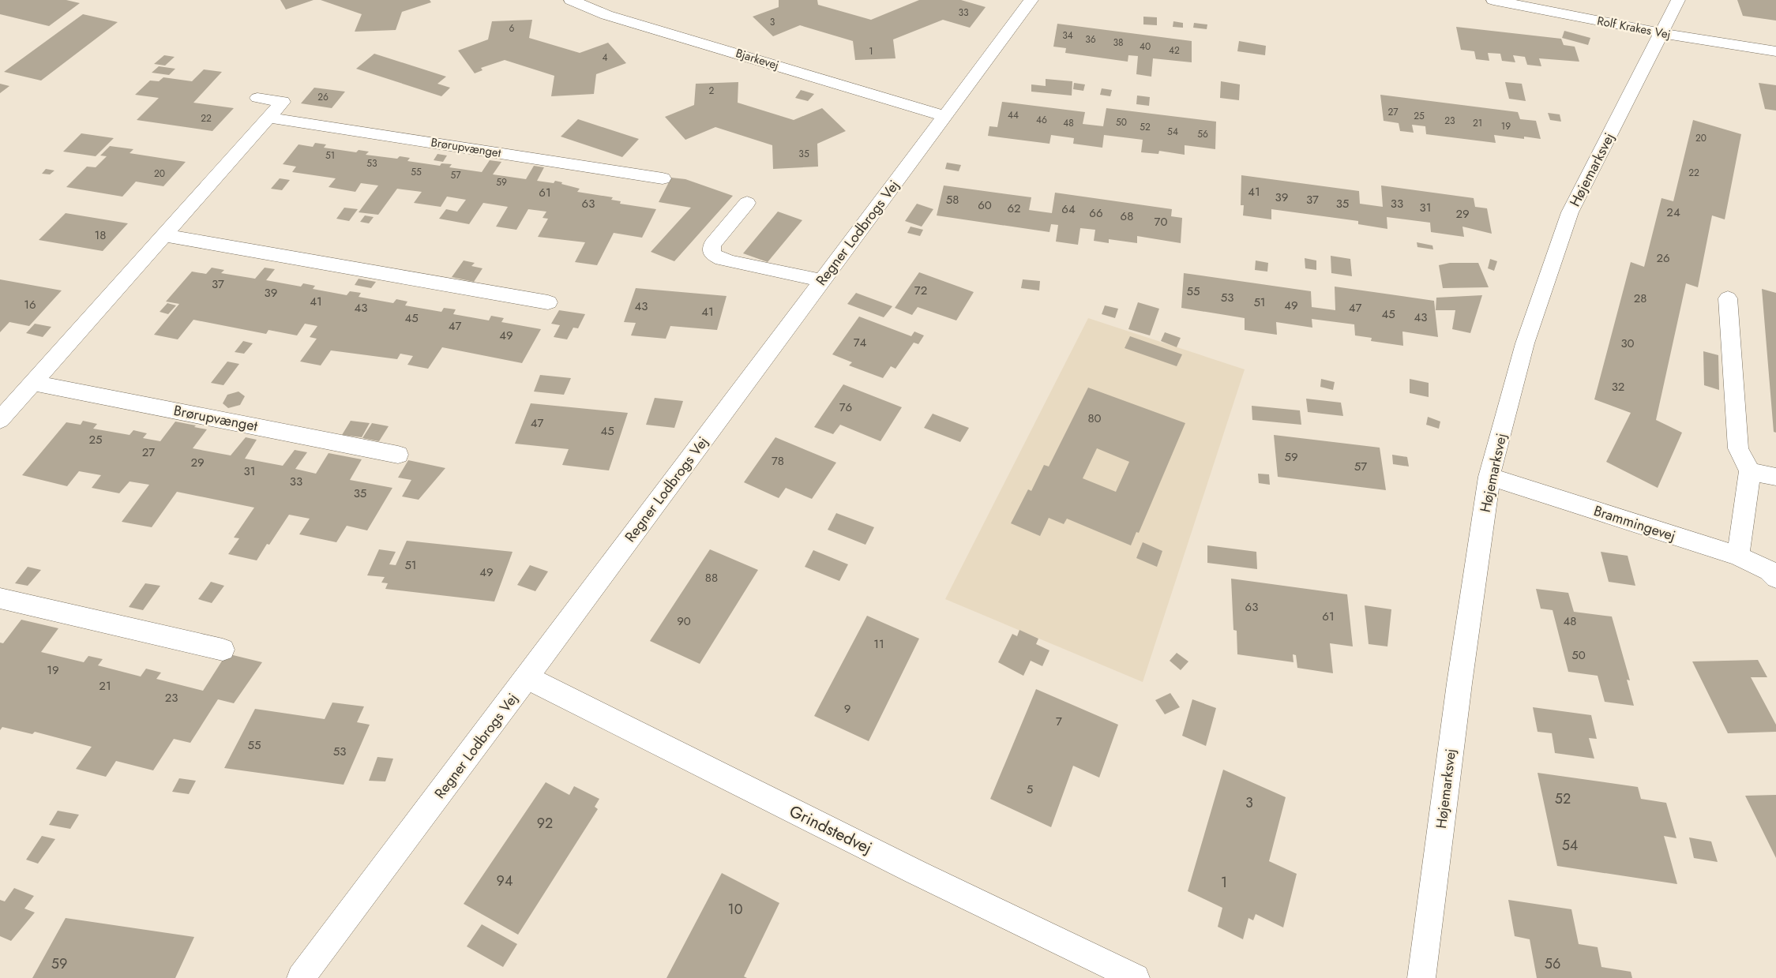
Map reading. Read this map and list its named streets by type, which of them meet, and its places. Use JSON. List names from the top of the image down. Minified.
{"streets":{"street":["Rolf Krakes Vej","Bjarkevej","Brørupvænget","Højemarksvej","Regner Lodbrogs Vej","Brammingevej","Grindstedvej"]},"crossings":[["Rolf Krakes Vej","Højemarksvej"],["Bjarkevej","Regner Lodbrogs Vej"],["Højemarksvej","Brammingevej"],["Regner Lodbrogs Vej","Grindstedvej"]],"house_numbers":["33","3","6","34","36","38","40","42","1","4","2","26","27","44","25","22","46","23","50","48","21","19","52","54","56","20","35","51","53","55","22","20","57","59","41","61","39","58","37","63","35","33","60","31","62","64","24","66","29","68","70","18","26","37","72","55","39","53","28","41","51","16","49","43","43","47","41","45","43","45","47","49","74","30","32","76","80","47","45","25","27","59","78","29","57","31","33","35","51","49","88","63","61","90","48","11","50","19","21","23","9","7","55","53","5","52","3","92","54","94","1","10","59","56"]}
